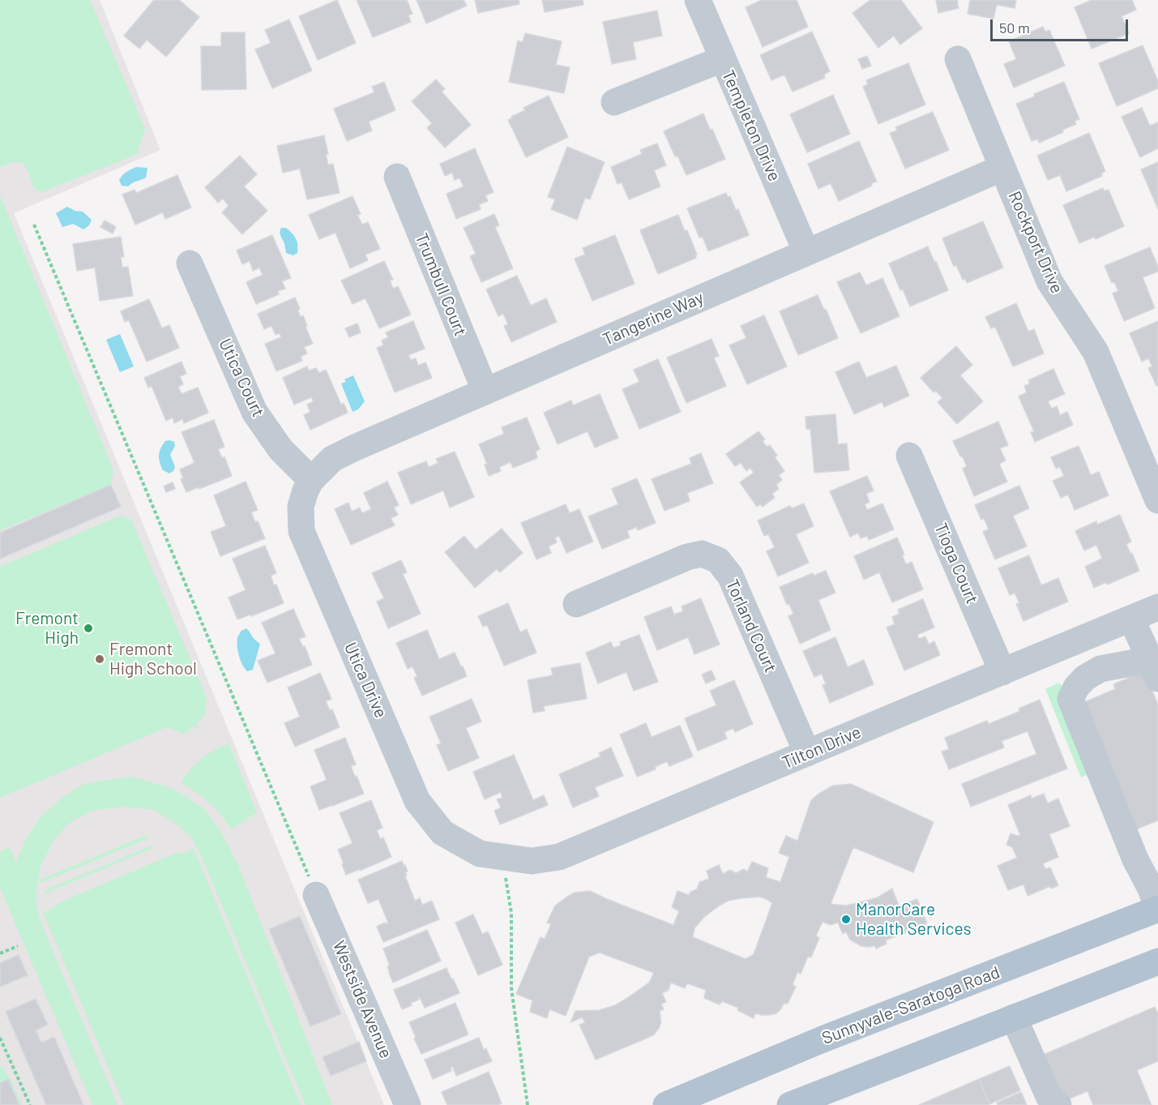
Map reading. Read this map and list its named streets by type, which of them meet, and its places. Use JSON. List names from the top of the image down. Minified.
{"streets":{"main road":["Sunnyvale-Saratoga Road"],"street":["Templeton Drive","Rockport Drive","Trumbull Court","Tangerine Way","Utica Court","Tioga Court","Torland Court","Utica Drive","Tilton Drive","Westside Avenue"]},"crossings":[["Templeton Drive","Tangerine Way"],["Rockport Drive","Tangerine Way"],["Trumbull Court","Tangerine Way"],["Tangerine Way","Utica Court"],["Tangerine Way","Utica Drive"],["Utica Court","Utica Drive"],["Tioga Court","Tilton Drive"],["Torland Court","Tilton Drive"],["Utica Drive","Tilton Drive"]],"places":["Fremont High","Fremont High School","ManorCare Health Services"],"scale_bar":"50 m"}
